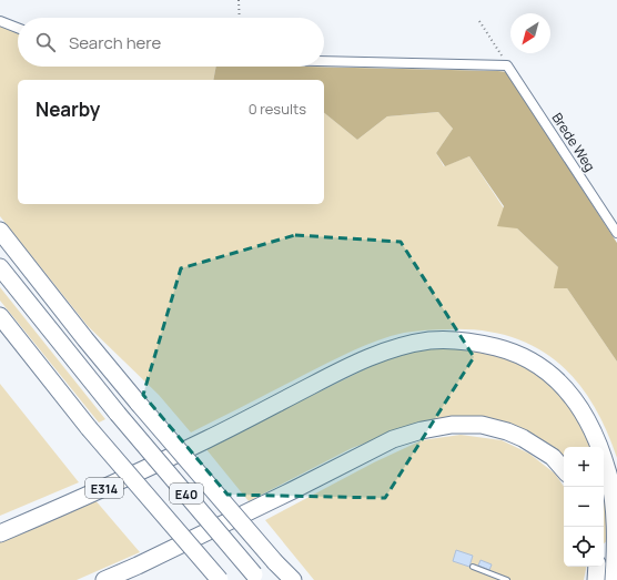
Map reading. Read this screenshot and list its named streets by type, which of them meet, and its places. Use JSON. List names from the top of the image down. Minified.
{"streets":{"highway":["E314","E40"],"street":["Brede Weg"]},"north":"bottom left","page":{"search":"Search here","heading":["Nearby","0 results"],"map_buttons":["+","−"]}}
